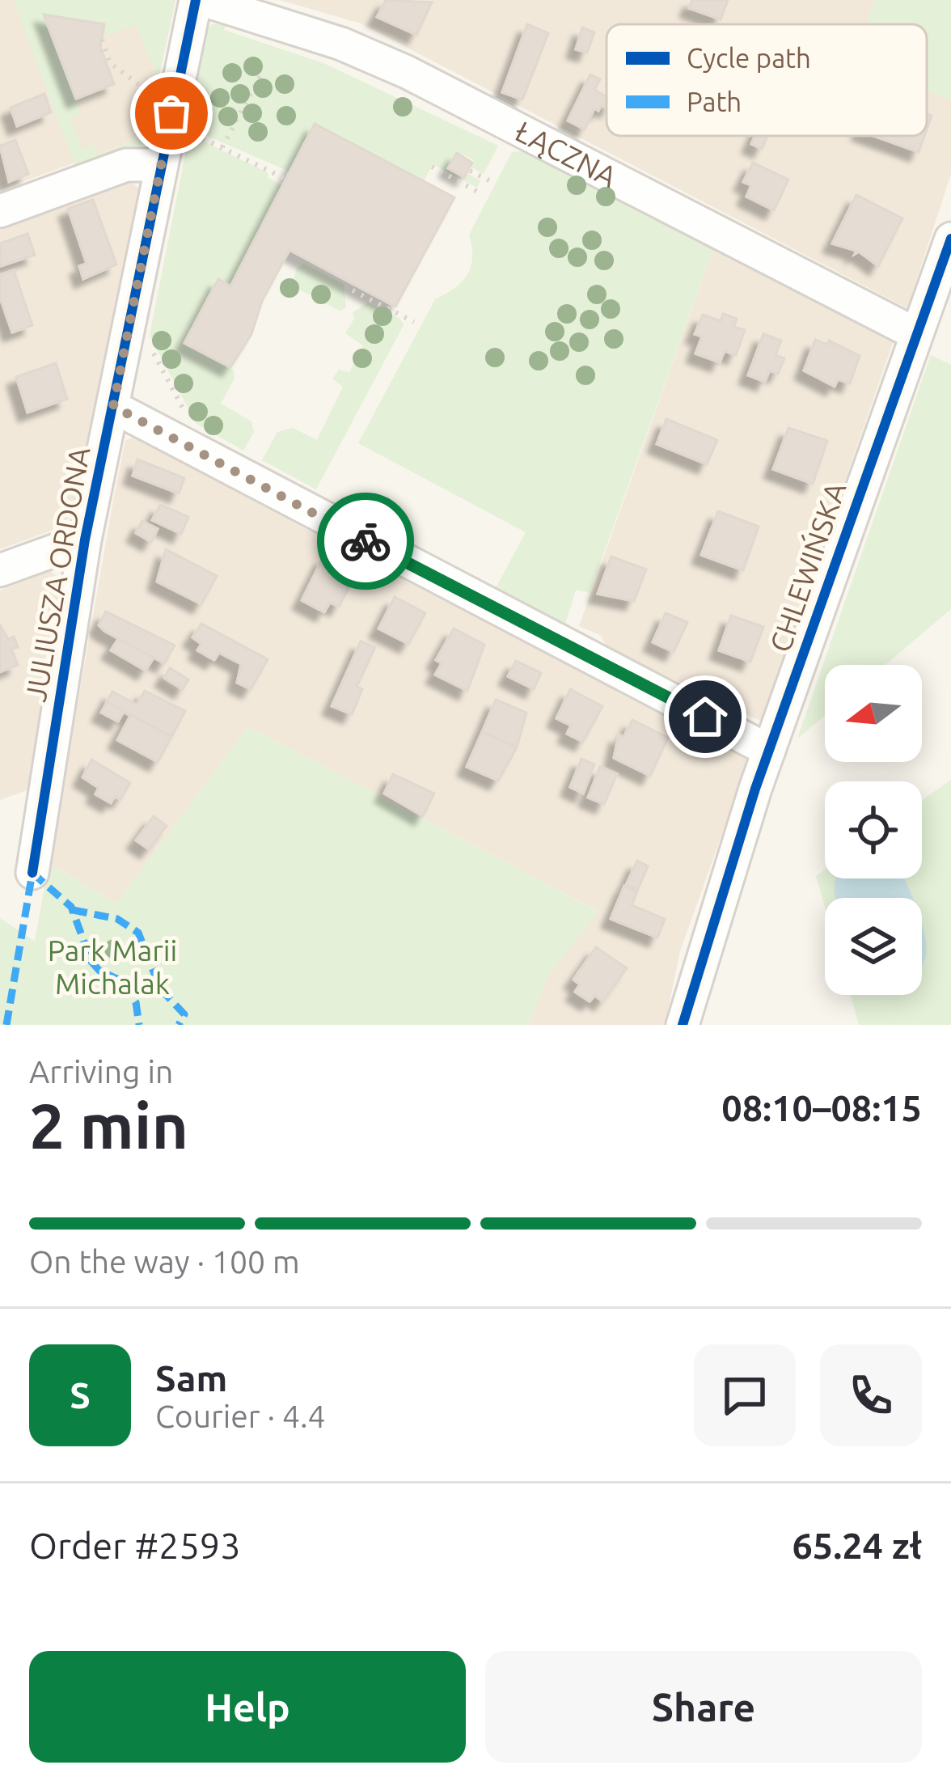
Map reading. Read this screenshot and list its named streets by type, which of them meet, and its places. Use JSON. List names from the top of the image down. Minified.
{"streets":{"street":["ŁĄCZNA","CHLEWIŃSKA","JULIUSZA ORDONA"]},"crossings":[["ŁĄCZNA","CHLEWIŃSKA"]],"parks":["Park Marii Michalak"],"legend":["Cycle path","Path"],"north":"left","page":{"heading":["2 min","Arriving in","08:10–08:15"],"panel":["Sam","Courier · 4.4","Order #2593","65.24 zł"],"bar":"On the way · 100 m","round":"S","buttons":["Help","Share"]}}
